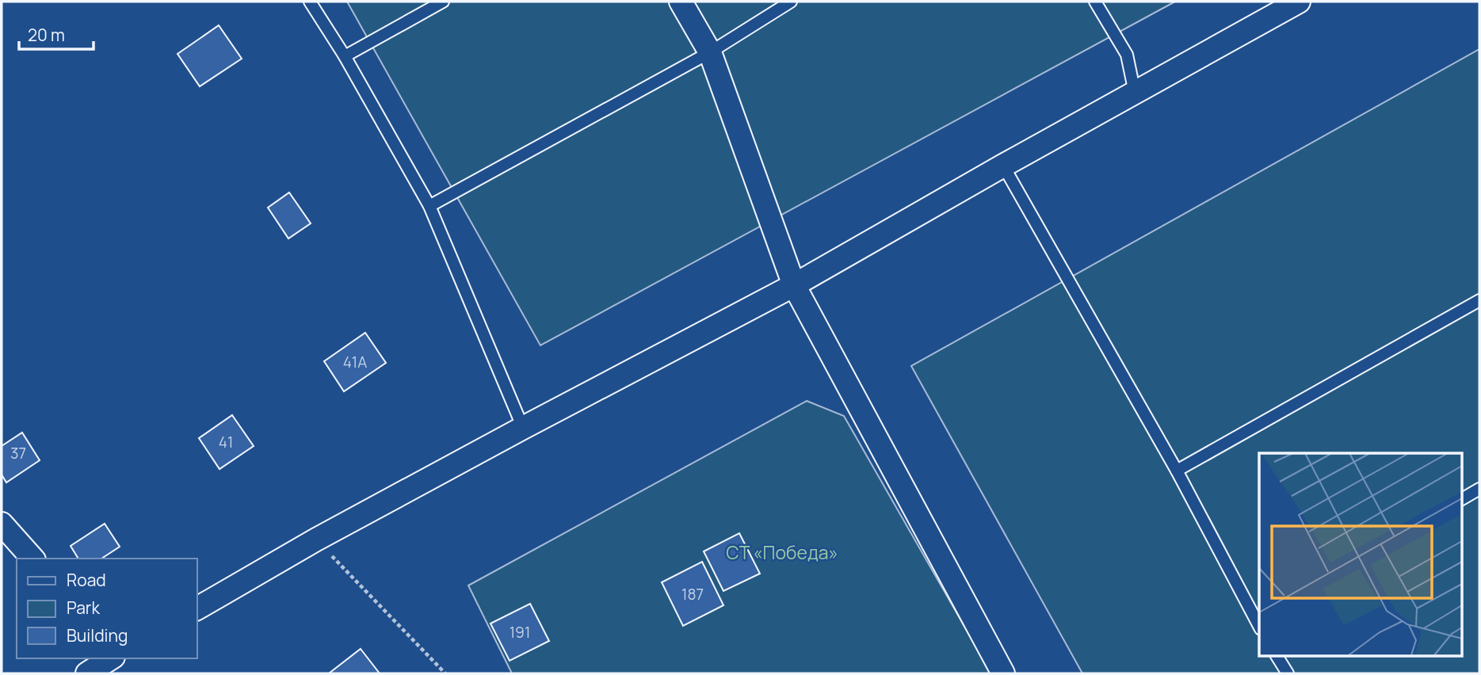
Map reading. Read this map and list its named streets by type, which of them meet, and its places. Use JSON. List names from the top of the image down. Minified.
{"parks":["СТ «Победа»"],"house_numbers":["41А","41","37","187","191"],"legend":["Road","Park","Building"],"scale_bar":"20 m"}
